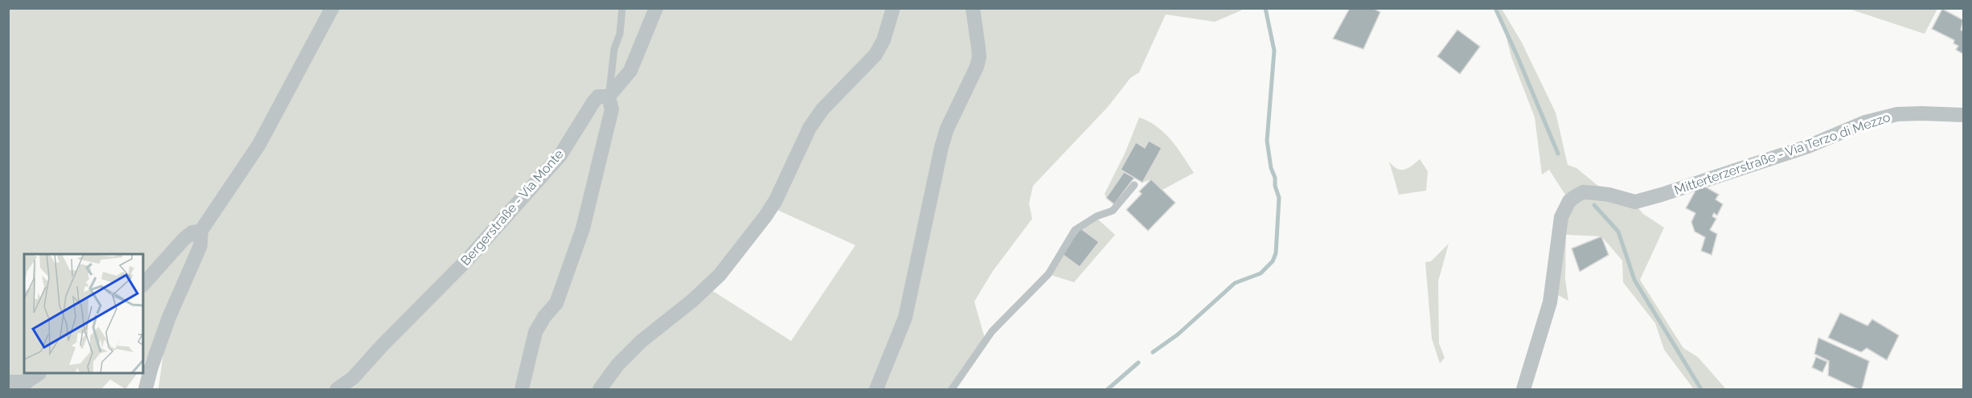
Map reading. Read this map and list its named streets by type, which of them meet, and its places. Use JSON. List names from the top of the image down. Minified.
{"streets":{"street":["Mitterterzerstraße - Via Terzo di Mezzo","Bergerstraße - Via Monte"]}}
